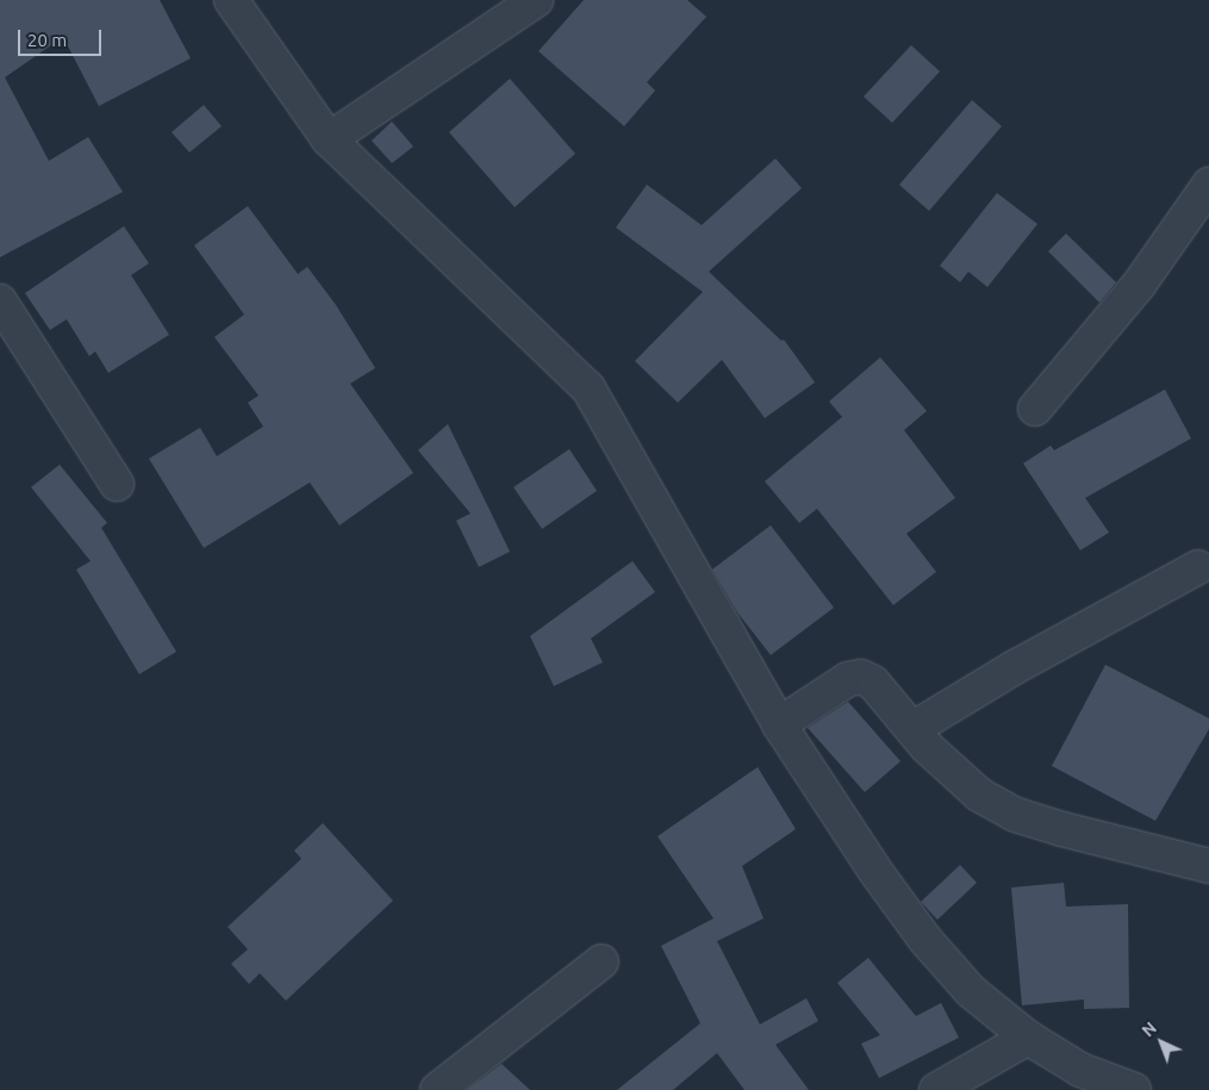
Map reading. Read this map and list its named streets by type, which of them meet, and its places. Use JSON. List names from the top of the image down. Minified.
{"scale_bar":"20 m","north":"top left"}
